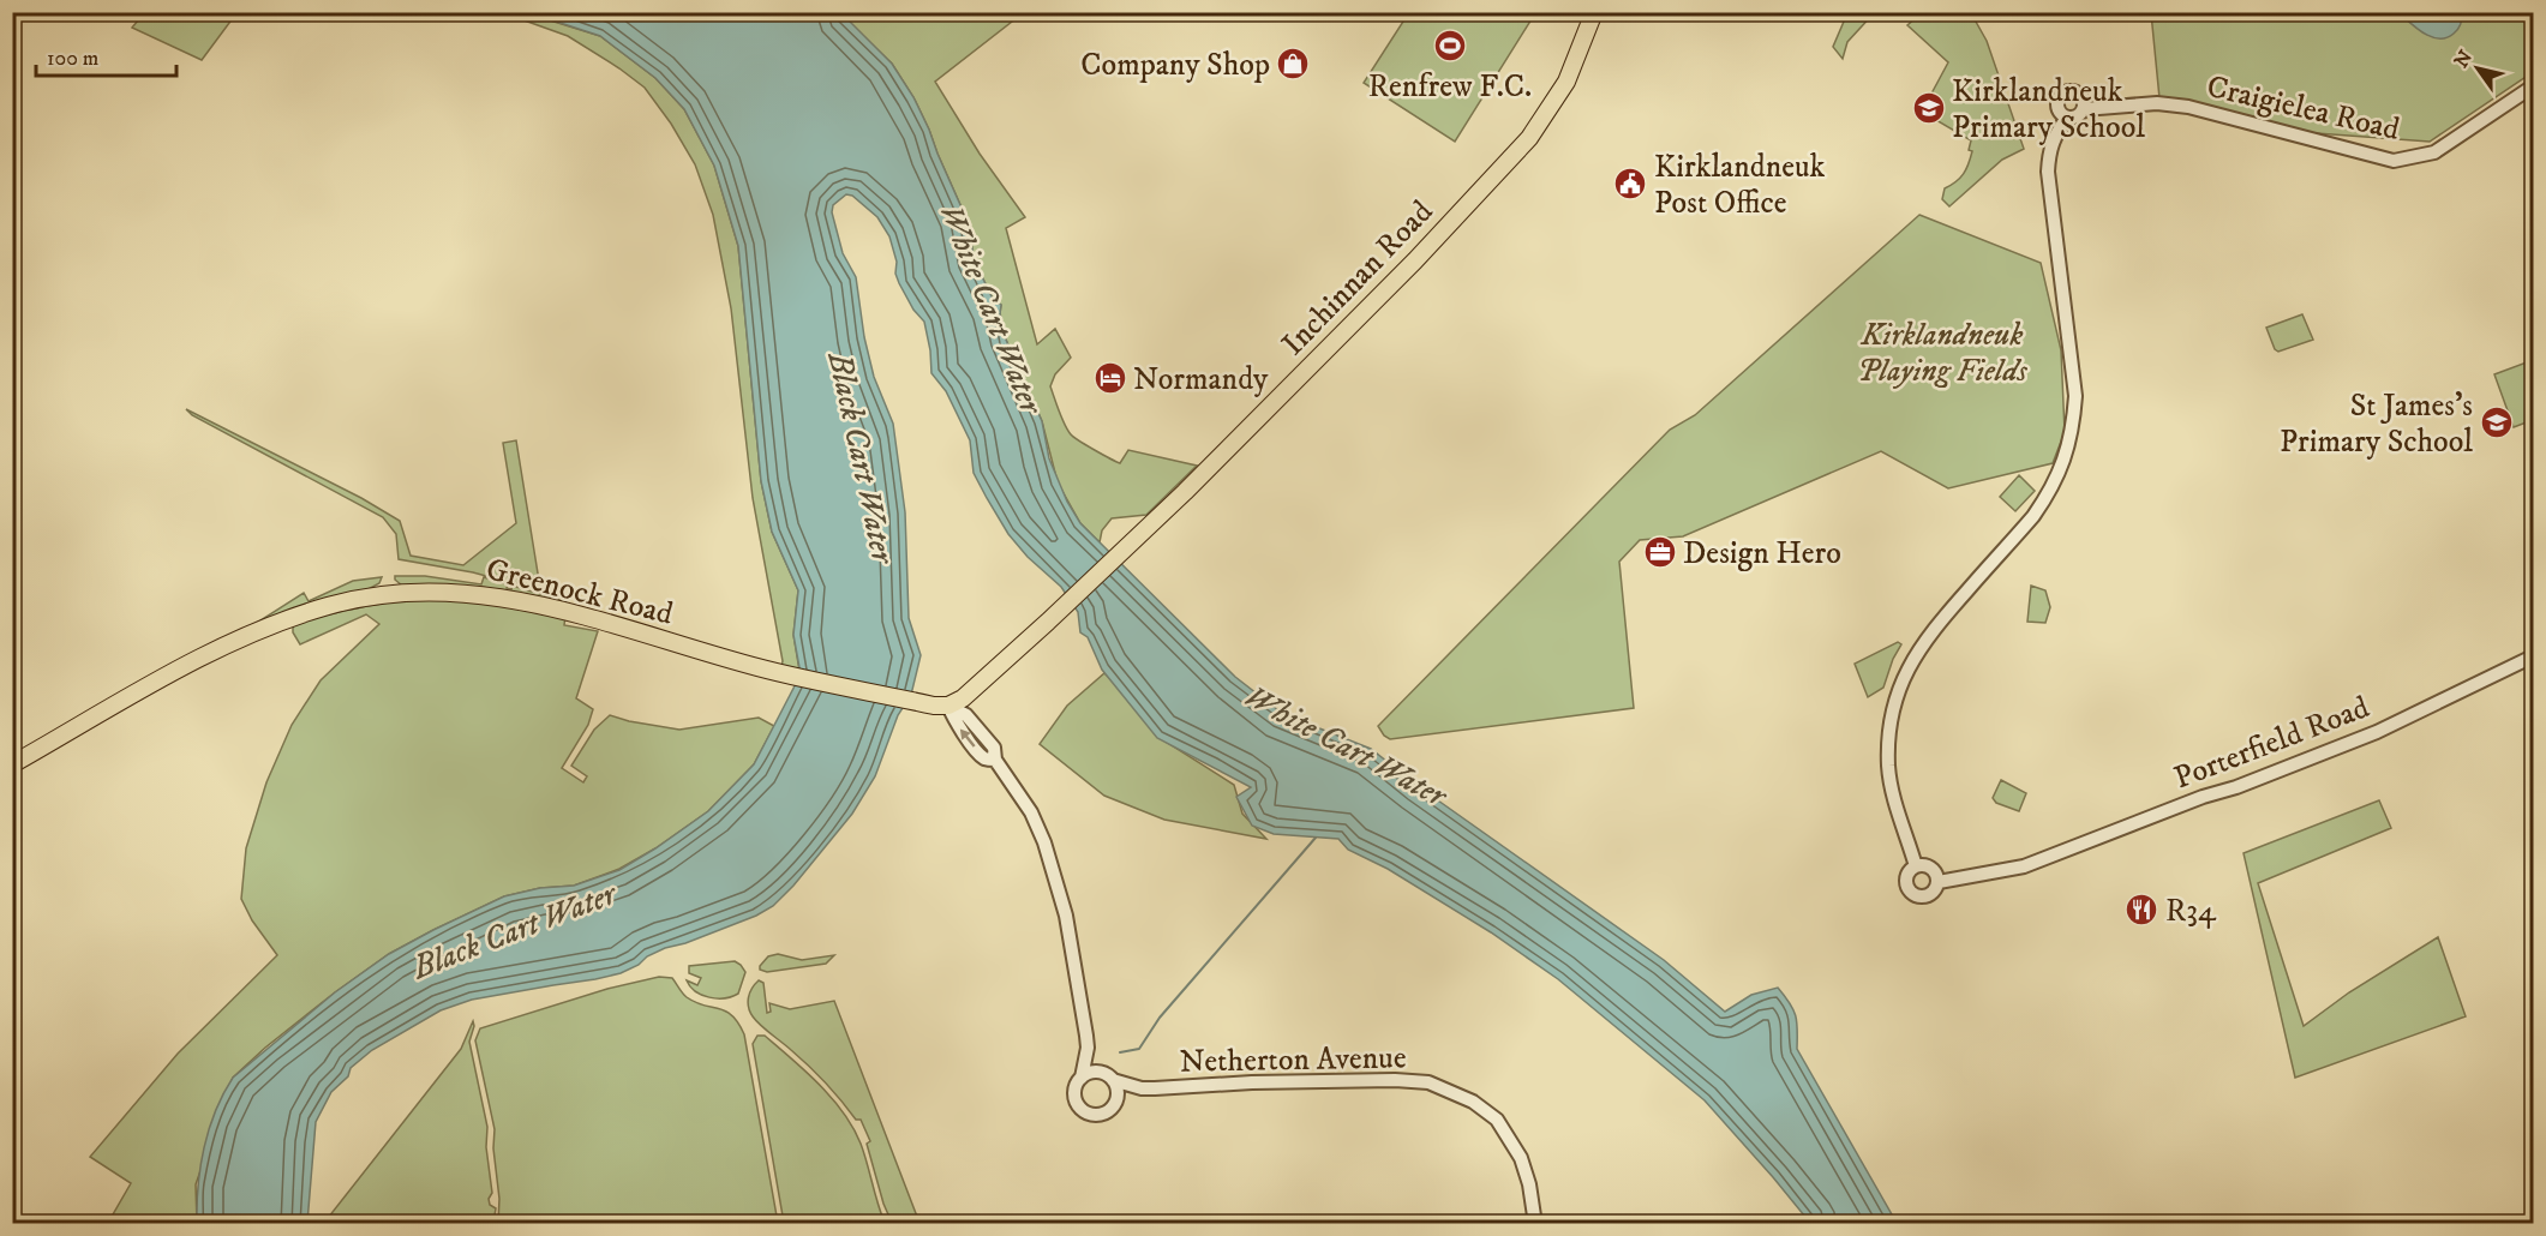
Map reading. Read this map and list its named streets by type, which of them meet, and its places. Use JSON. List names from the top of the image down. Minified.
{"streets":{"main road":["Inchinnan Road","Greenock Road"],"street":["Craigielea Road","Porterfield Road","Netherton Avenue"]},"crossings":[["Inchinnan Road","Greenock Road"]],"water":["White Cart Water","Black Cart Water"],"parks":["Kirklandneuk Playing Fields"],"places":{"sports":["Renfrew F.C."],"shop":["Company Shop"],"school or university":["Kirklandneuk Primary School","St James's Primary School"],"public building":["Kirklandneuk Post Office"],"hotel":["Normandy"],"office":["Design Hero"],"restaurant":["R34"]},"scale_bar":"100 m","north":"top left"}
